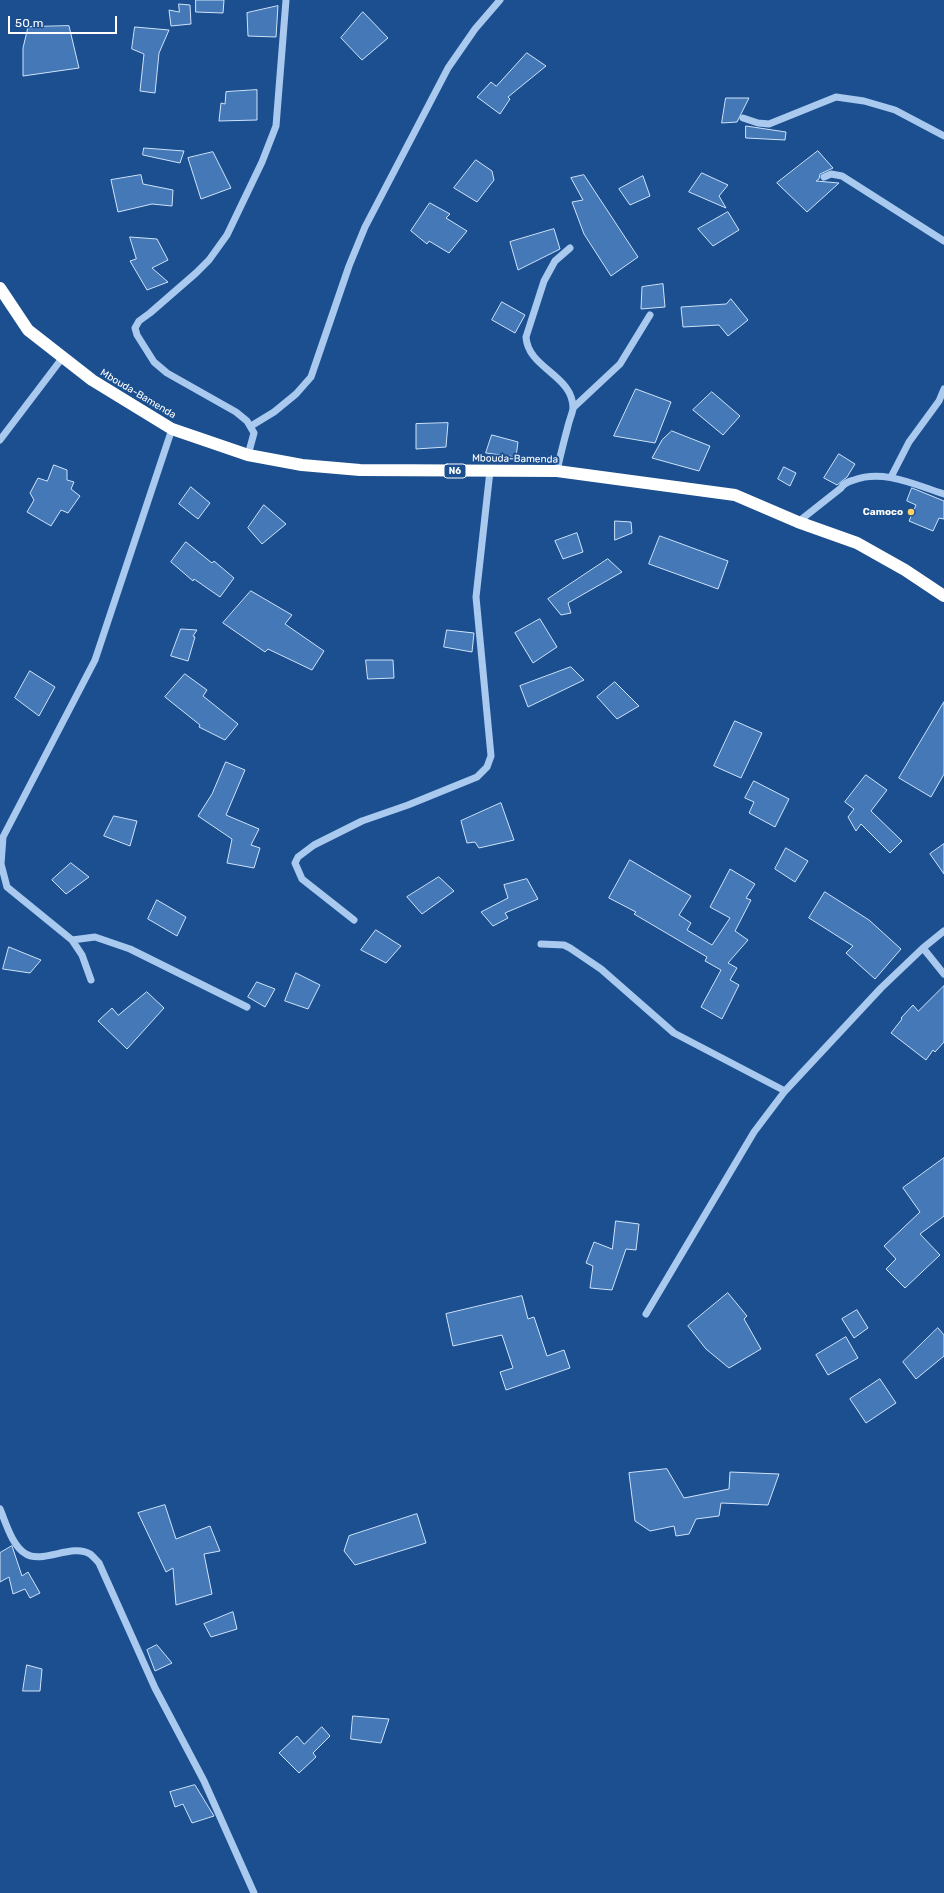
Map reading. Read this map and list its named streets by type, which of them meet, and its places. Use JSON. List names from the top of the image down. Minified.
{"streets":{"highway":["Mbouda-Bamenda","N6"]},"places":["Camoco"],"scale_bar":"50 m"}
